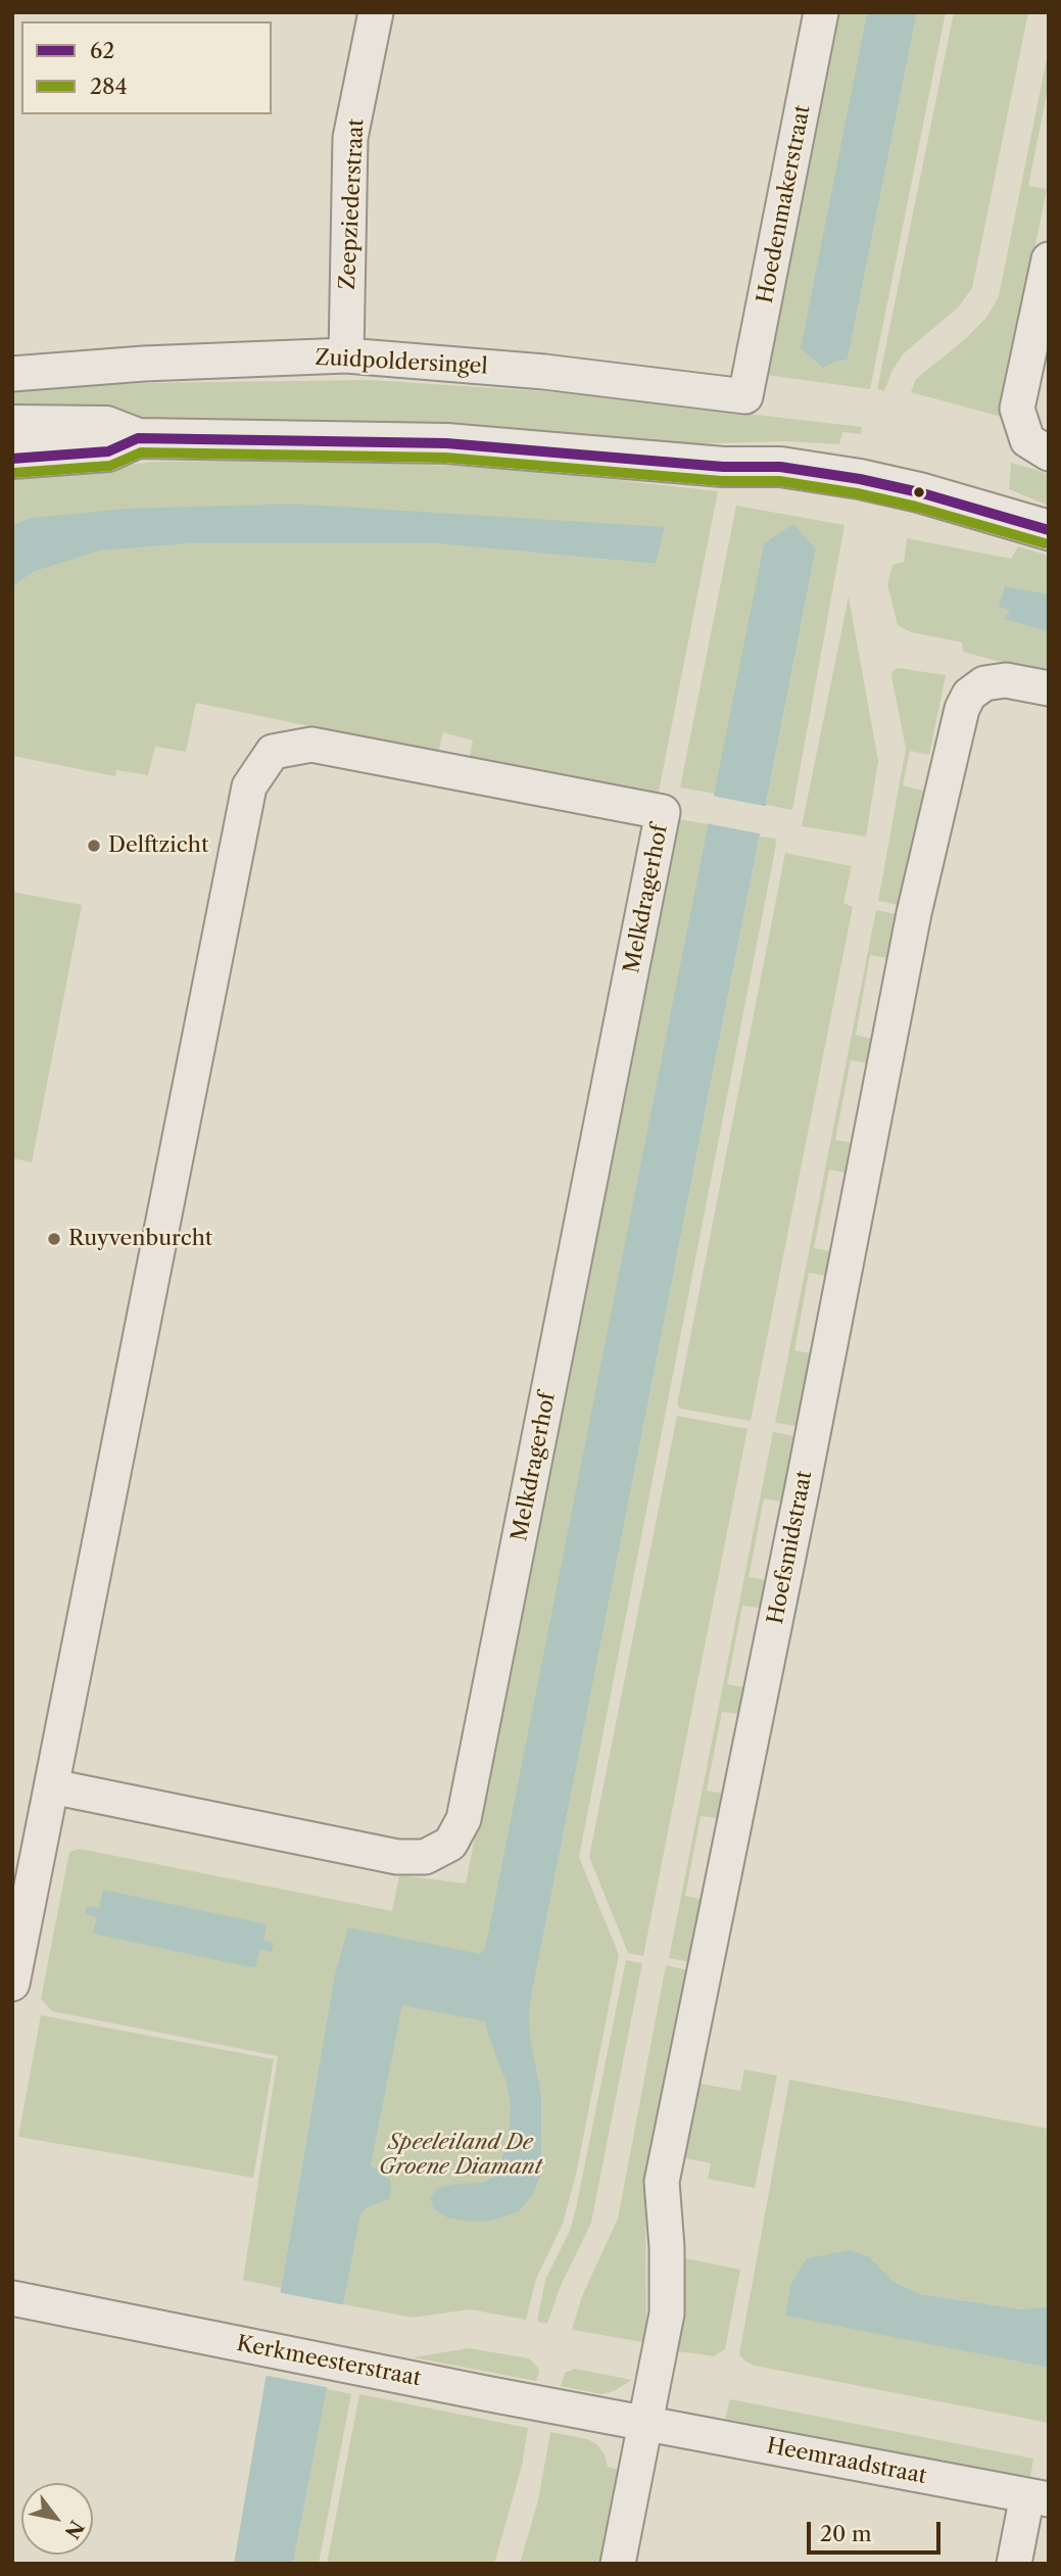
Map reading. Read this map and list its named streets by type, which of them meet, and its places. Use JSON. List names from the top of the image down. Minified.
{"streets":{"street":["Zeepziederstraat","Hoedenmakerstraat","Zuidpoldersingel","Melkdragerhof","Hoefsmidstraat","Kerkmeesterstraat","Heemraadstraat"]},"crossings":[["Zeepziederstraat","Zuidpoldersingel"],["Hoedenmakerstraat","Zuidpoldersingel"],["Hoefsmidstraat","Kerkmeesterstraat"],["Hoefsmidstraat","Heemraadstraat"],["Kerkmeesterstraat","Heemraadstraat"]],"parks":["Speeleiland De Groene Diamant"],"places":["Delftzicht","Ruyvenburcht"],"lines":["transit line 62","transit line 284"],"legend":["62","284"],"scale_bar":"20 m","north":"bottom right"}
